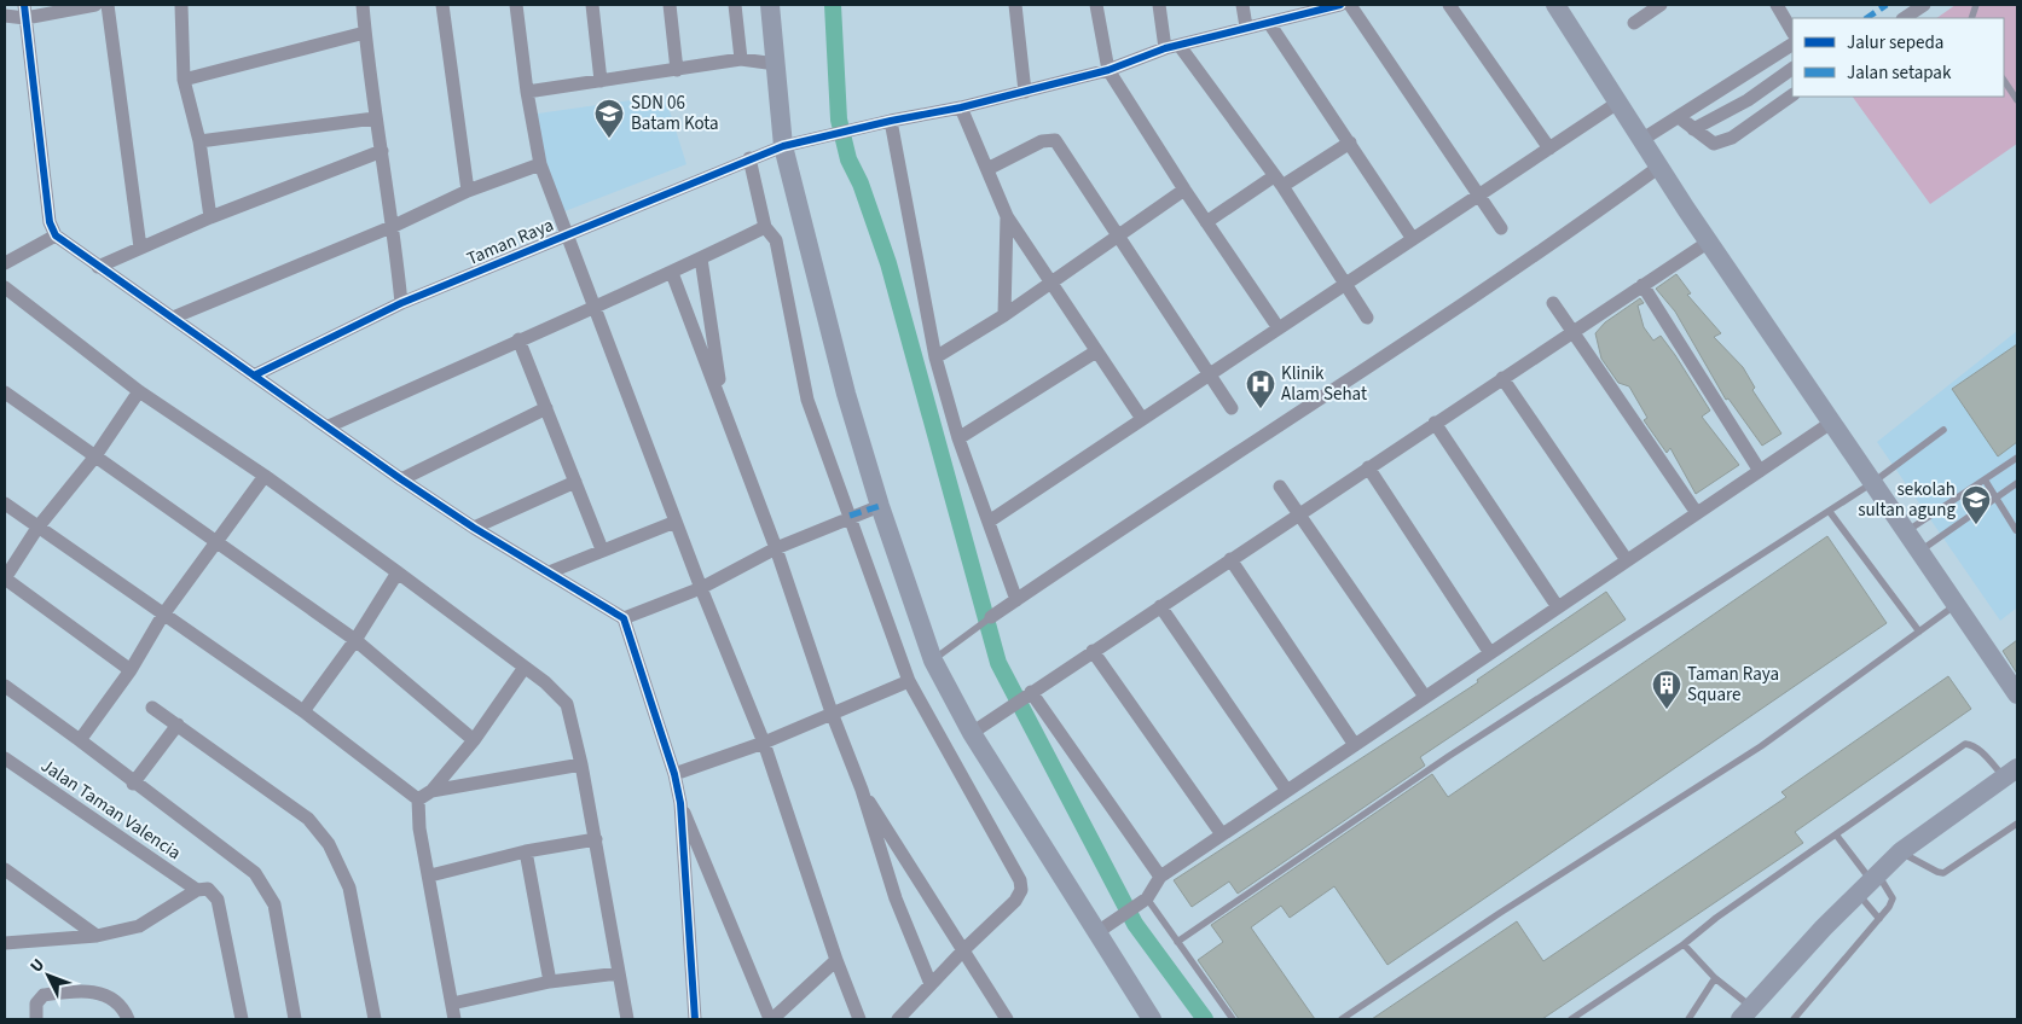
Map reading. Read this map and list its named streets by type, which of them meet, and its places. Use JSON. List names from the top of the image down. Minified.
{"streets":{"street":["Taman Raya","Jalan Taman Valencia"]},"places":{"school or university":["SDN 06 Batam Kota","sekolah sultan agung"],"hospital":["Klinik Alam Sehat"],"building":["Taman Raya Square"]},"legend":["Jalur sepeda","Jalan setapak"],"north":"top left"}
